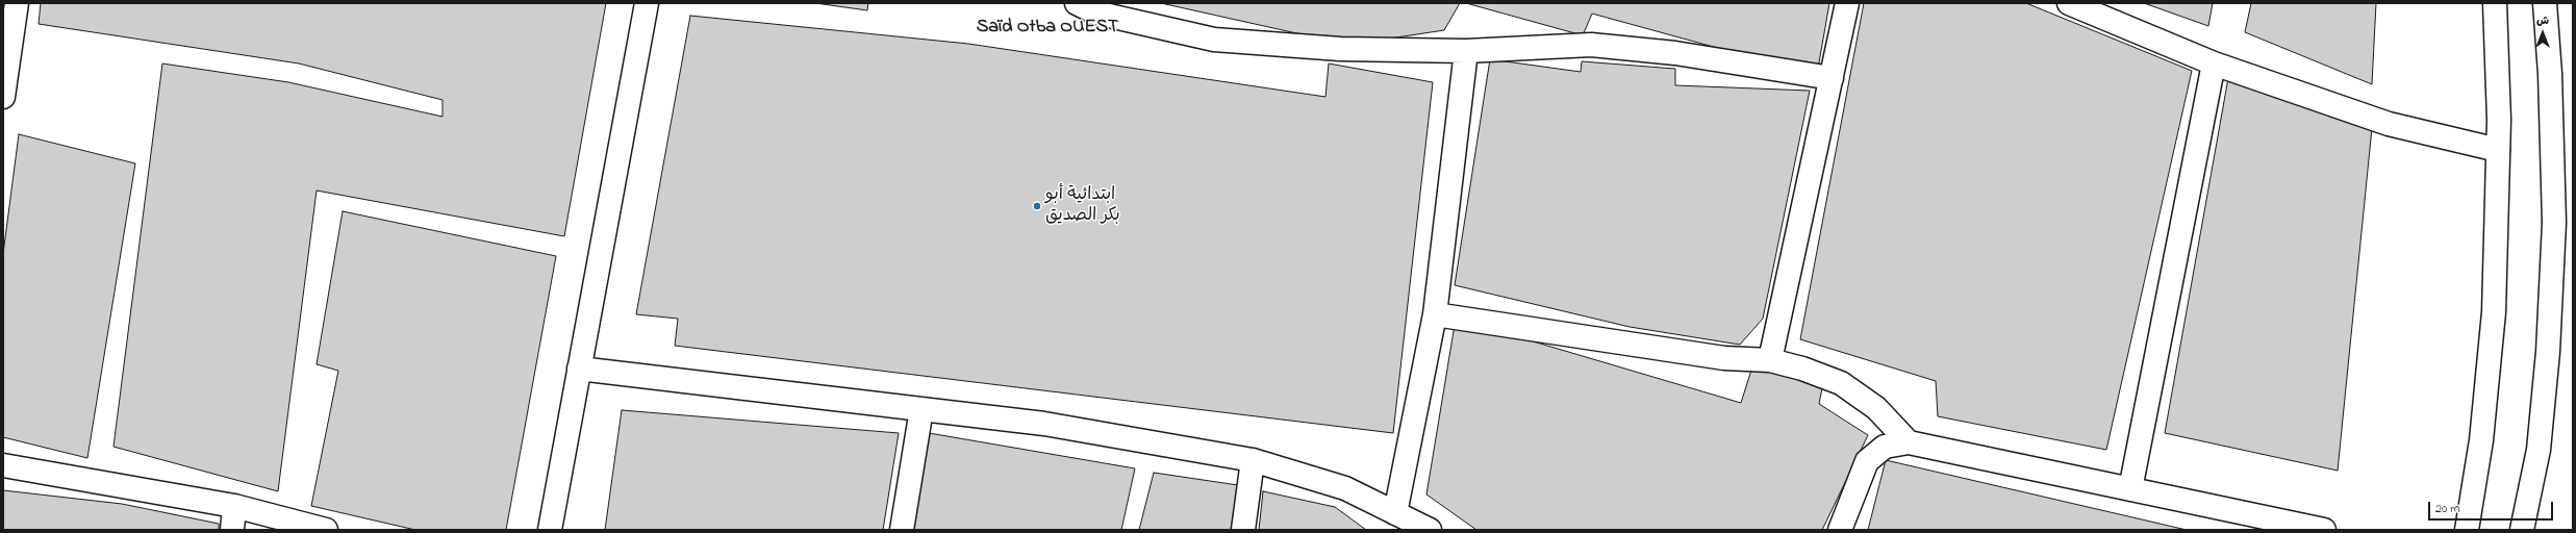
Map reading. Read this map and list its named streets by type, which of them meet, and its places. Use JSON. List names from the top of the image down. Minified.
{"districts":["Saïd Otba OUEST"],"places":["ابتدائية أبو بكر الصديق"],"scale_bar":"20 m","north":"top"}
